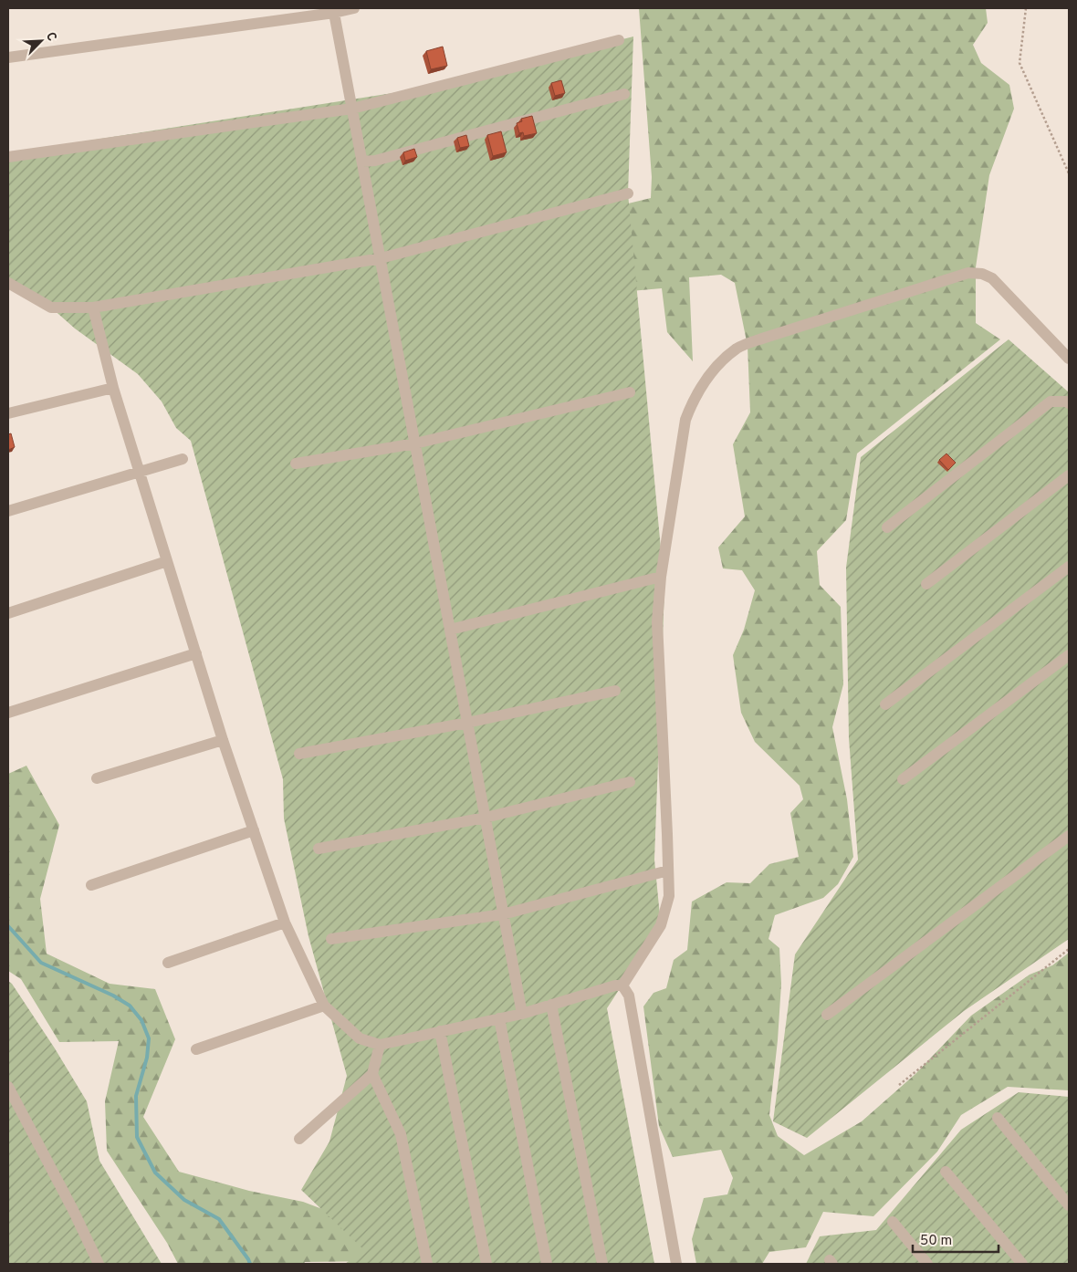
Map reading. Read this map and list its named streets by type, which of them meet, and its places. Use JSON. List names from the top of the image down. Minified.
{"scale_bar":"50 m","north":"top right"}
